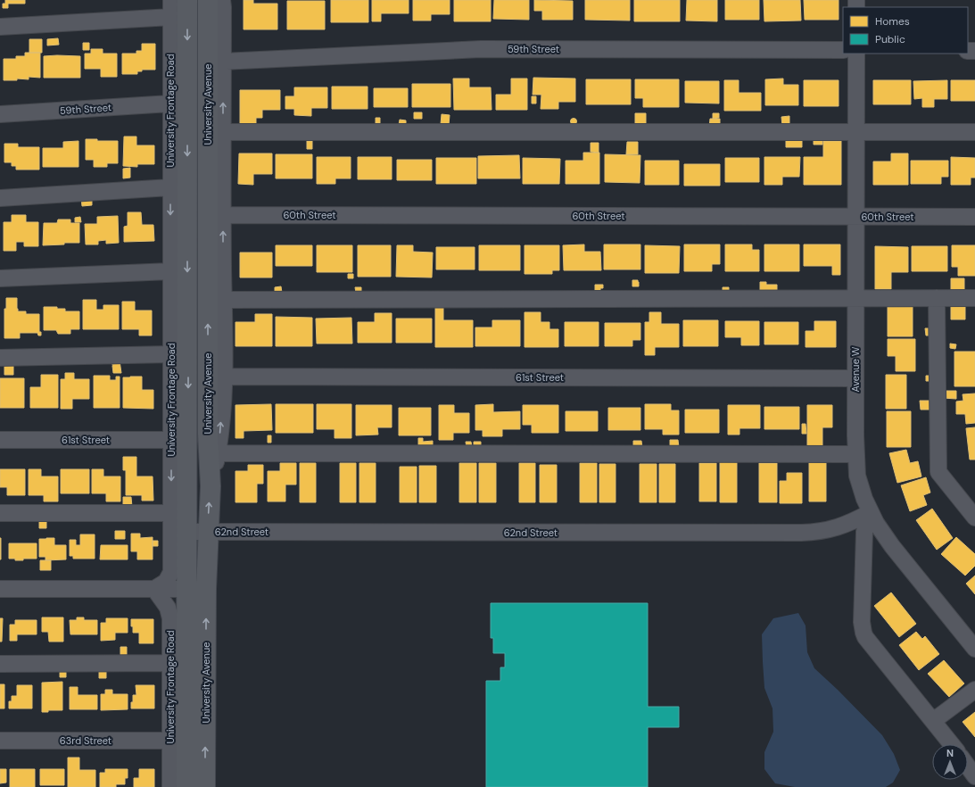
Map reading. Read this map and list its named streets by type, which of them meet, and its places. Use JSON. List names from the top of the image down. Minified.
{"streets":{"main road":["University Avenue"],"street":["59th Street","University Frontage Road","60th Street","Avenue W","61st Street","62nd Street","63rd Street"]},"crossings":[["59th Street","University Frontage Road"],["University Avenue","University Frontage Road"],["University Avenue","62nd Street"],["University Frontage Road","61st Street"],["University Frontage Road","63rd Street"],["60th Street","Avenue W"],["Avenue W","61st Street"],["Avenue W","62nd Street"]],"legend":["Homes","Public"],"north":"top"}
